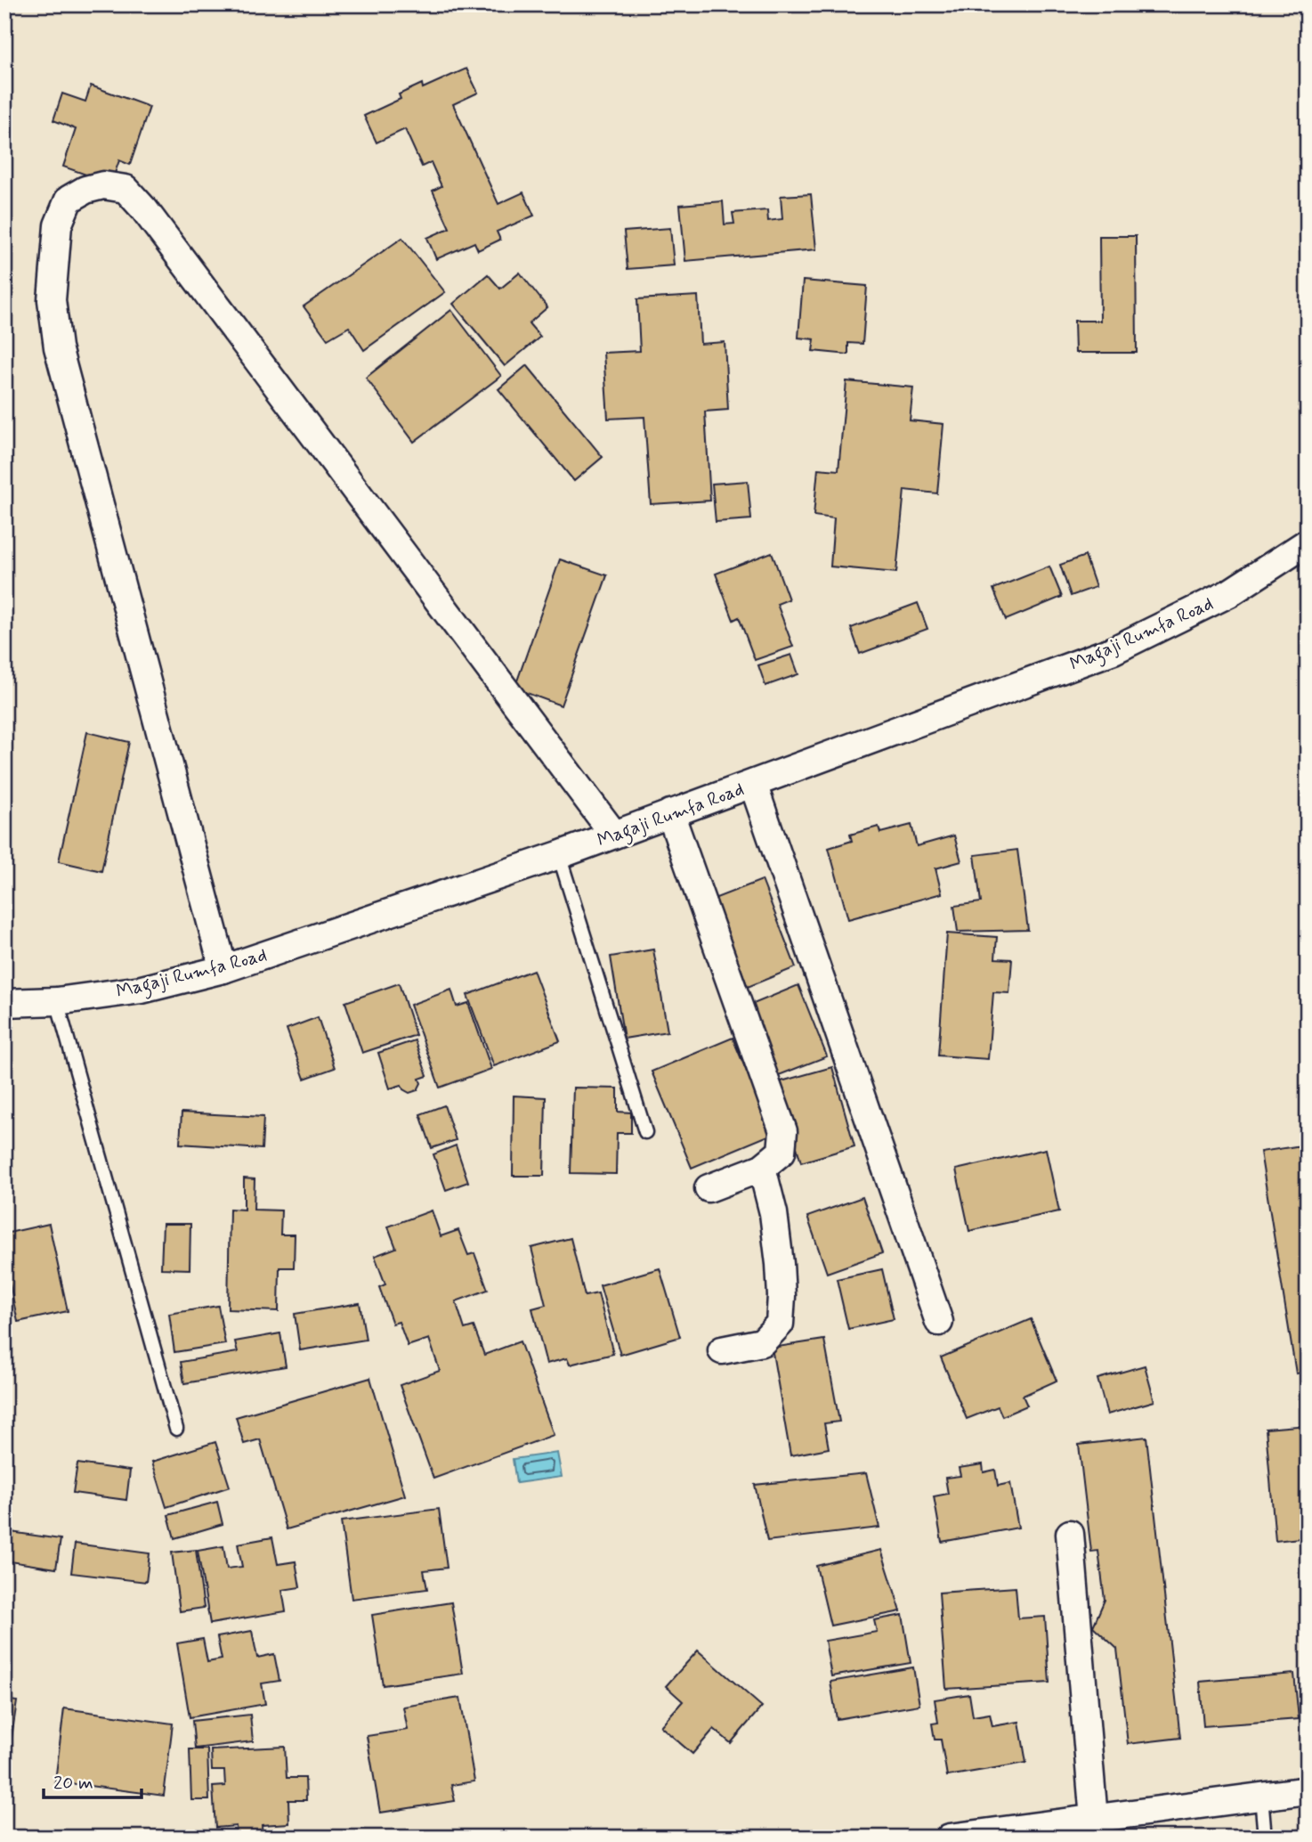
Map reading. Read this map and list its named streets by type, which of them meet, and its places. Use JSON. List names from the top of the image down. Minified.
{"streets":{"street":["Magaji Rumfa Road"]},"scale_bar":"20 m"}
